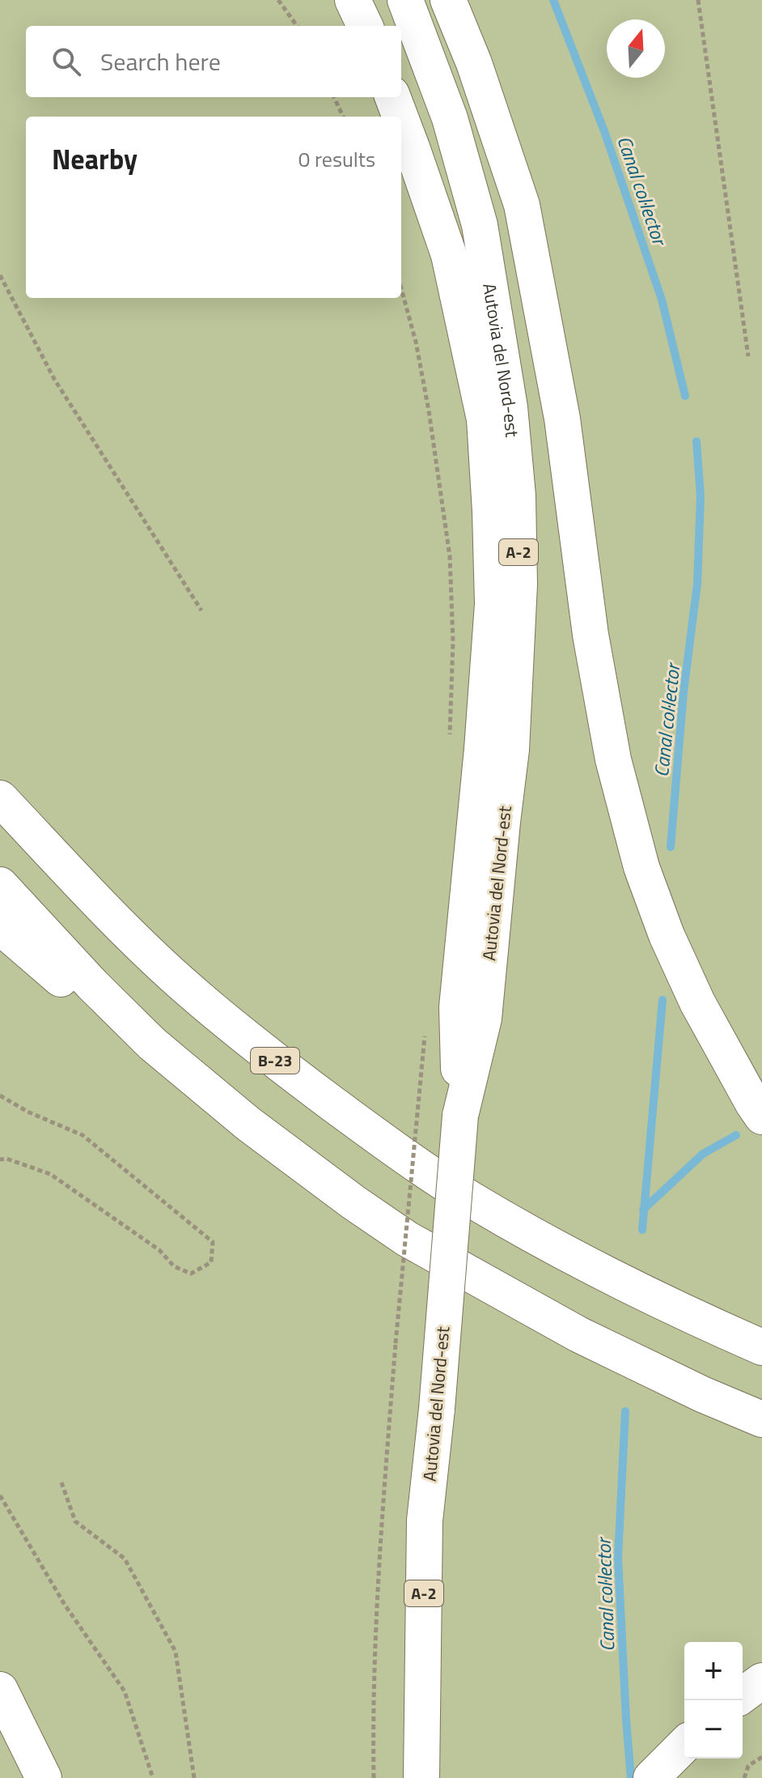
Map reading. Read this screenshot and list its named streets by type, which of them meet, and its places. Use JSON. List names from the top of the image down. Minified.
{"streets":{"highway":["Autovia del Nord-est","A-2","B-23"]},"crossings":[["Autovia del Nord-est","A-2"]],"water":["Canal col·lector"],"north":"top","page":{"search":"Search here","heading":["Nearby","0 results"],"map_buttons":["+","−"]}}
